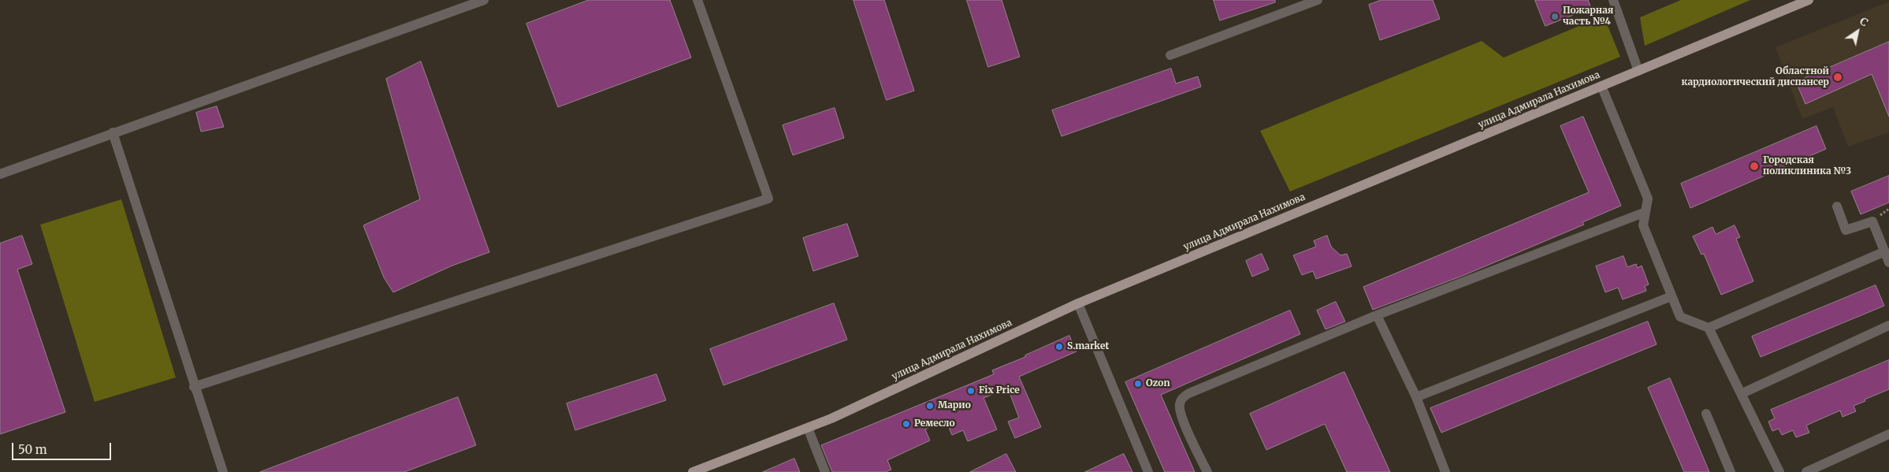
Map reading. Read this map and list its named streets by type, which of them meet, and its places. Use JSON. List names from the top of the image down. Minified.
{"streets":{"main road":["улица Адмирала Нахимова"]},"places":["Пожарная часть №4","Областной кардиологический диспансер","Городская поликлиника №3","S.market","Ozon","Fix Price","Марио","Ремесло"],"scale_bar":"50 m","north":"top right"}
